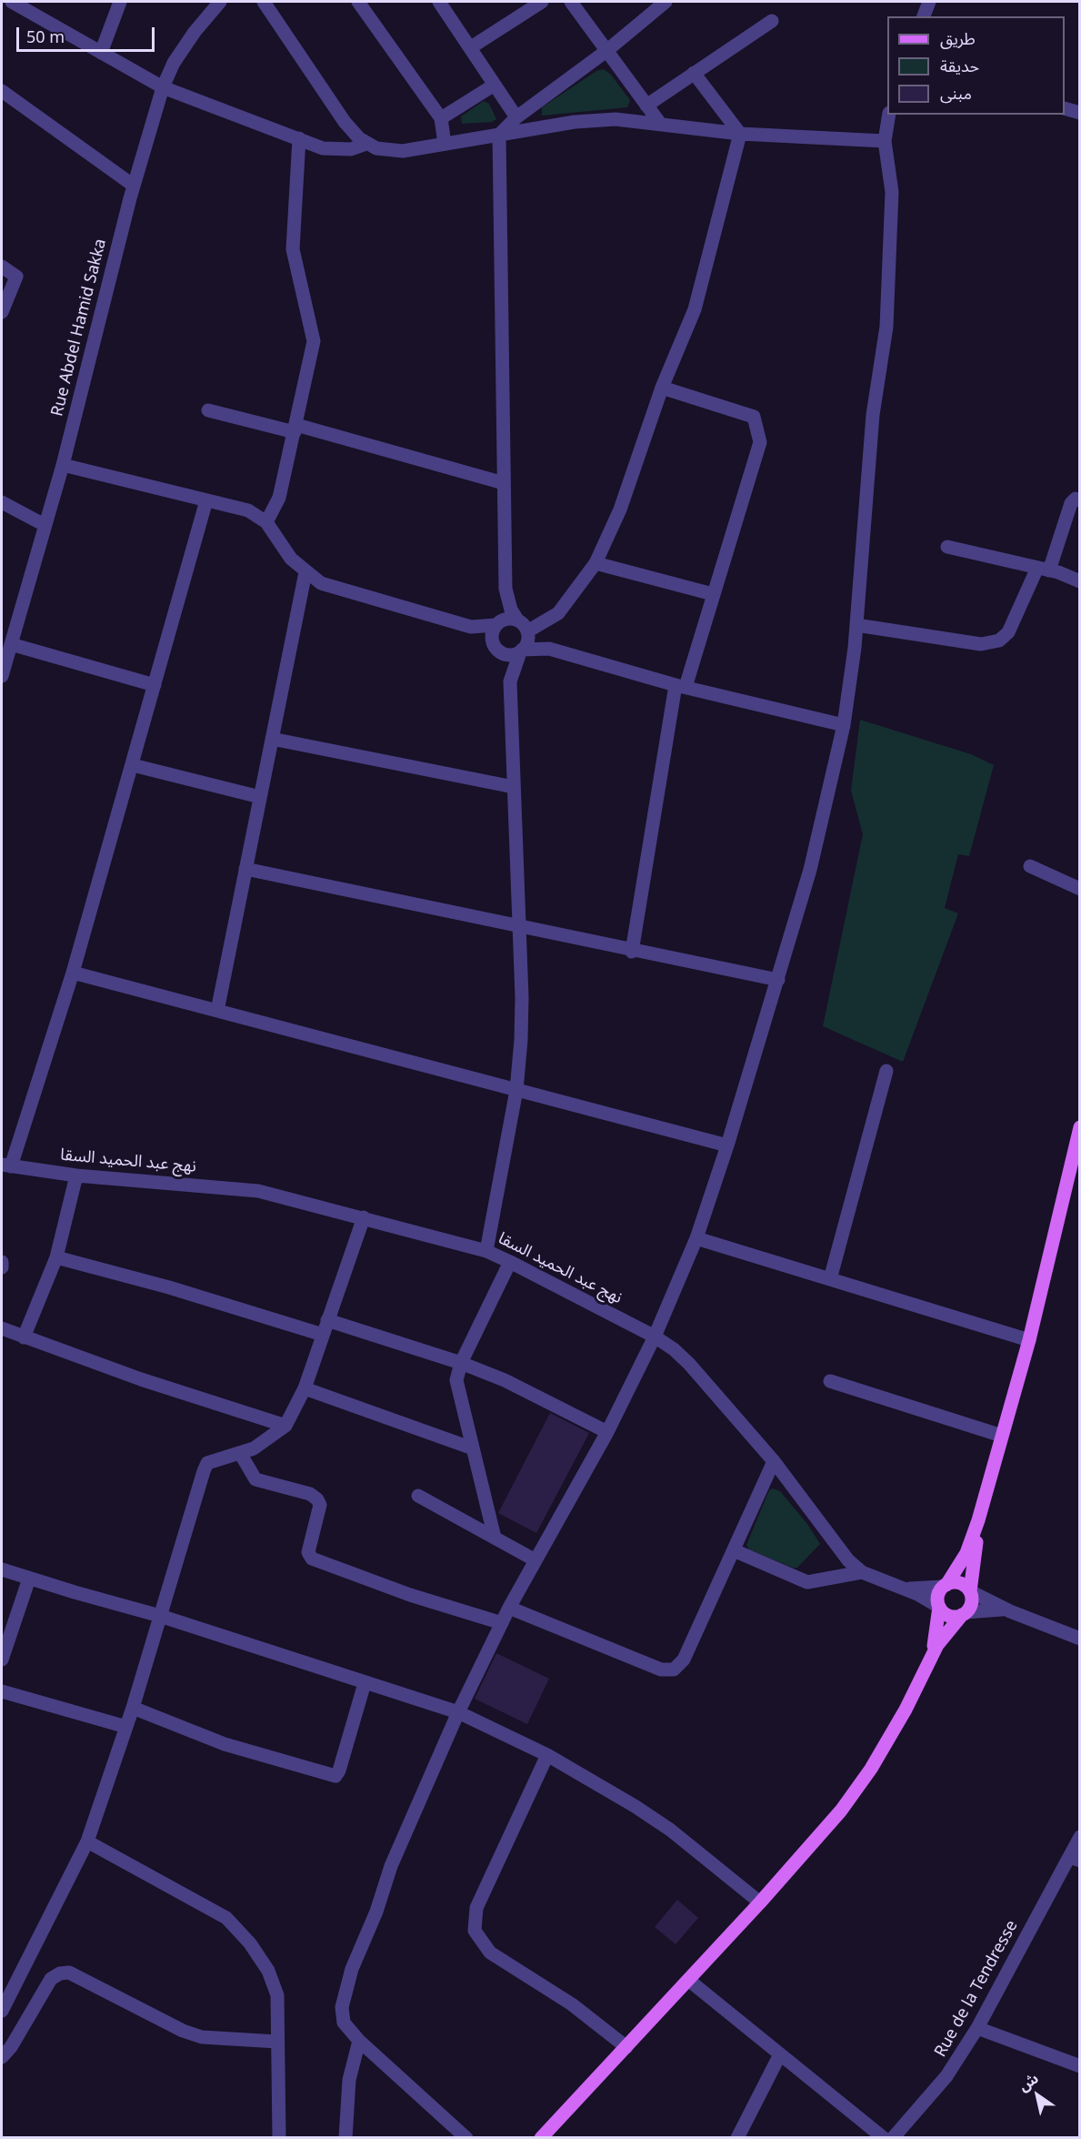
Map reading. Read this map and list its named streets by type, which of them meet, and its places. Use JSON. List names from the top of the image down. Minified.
{"streets":{"street":["Rue Abdel Hamid Sakka","نهج عبد الحميد السقا","Rue de la Tendresse"]},"legend":["طريق","حديقة","مبنى"],"scale_bar":"50 m","north":"top left"}
